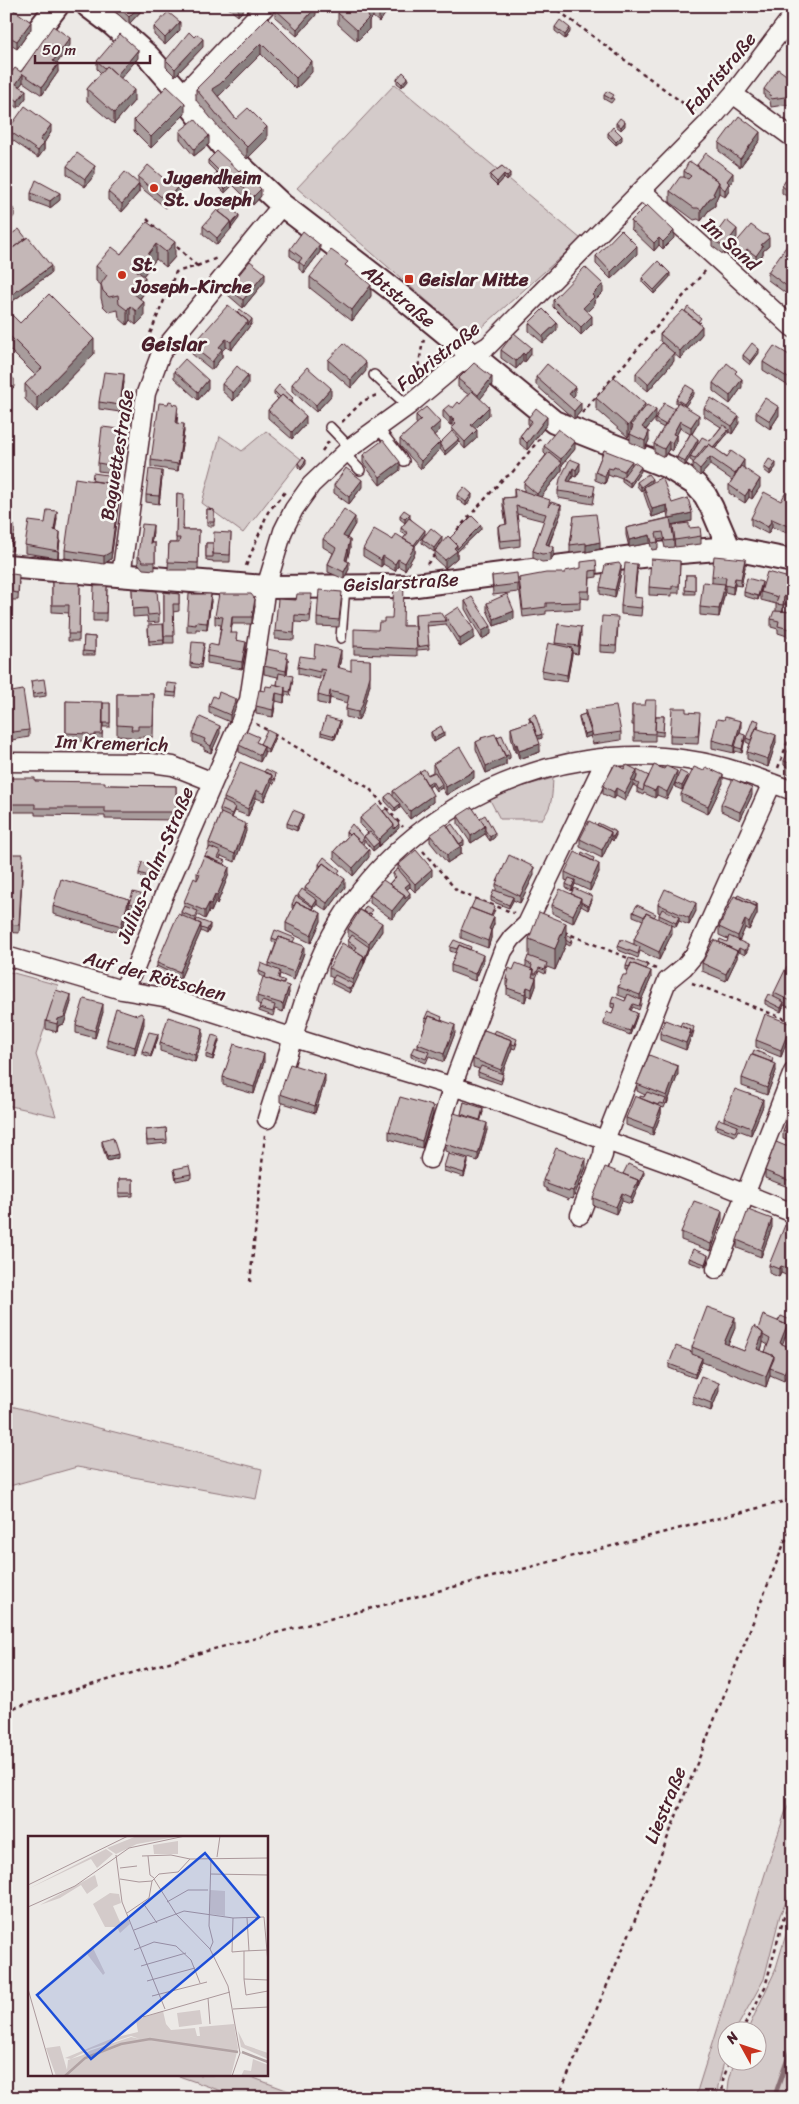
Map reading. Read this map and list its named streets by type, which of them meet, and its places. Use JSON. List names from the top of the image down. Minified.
{"streets":{"street":["Fabristraße","Im Sand","Abtstraße","Baguettestraße","Geislarstraße","Im Kremerich","Julius-Palm-Straße","Auf der Rötschen"],"path":["Liestraße"]},"crossings":[["Fabristraße","Im Sand"],["Fabristraße","Abtstraße"],["Fabristraße","Geislarstraße"],["Fabristraße","Im Kremerich"],["Fabristraße","Julius-Palm-Straße"],["Abtstraße","Baguettestraße"],["Abtstraße","Geislarstraße"],["Baguettestraße","Geislarstraße"],["Im Kremerich","Julius-Palm-Straße"],["Julius-Palm-Straße","Auf der Rötschen"]],"districts":["Geislar"],"places":{"other":["Jugendheim St. Joseph","St. Joseph-Kirche"],"transit":["Geislar Mitte"]},"scale_bar":"50 m","north":"top left"}
